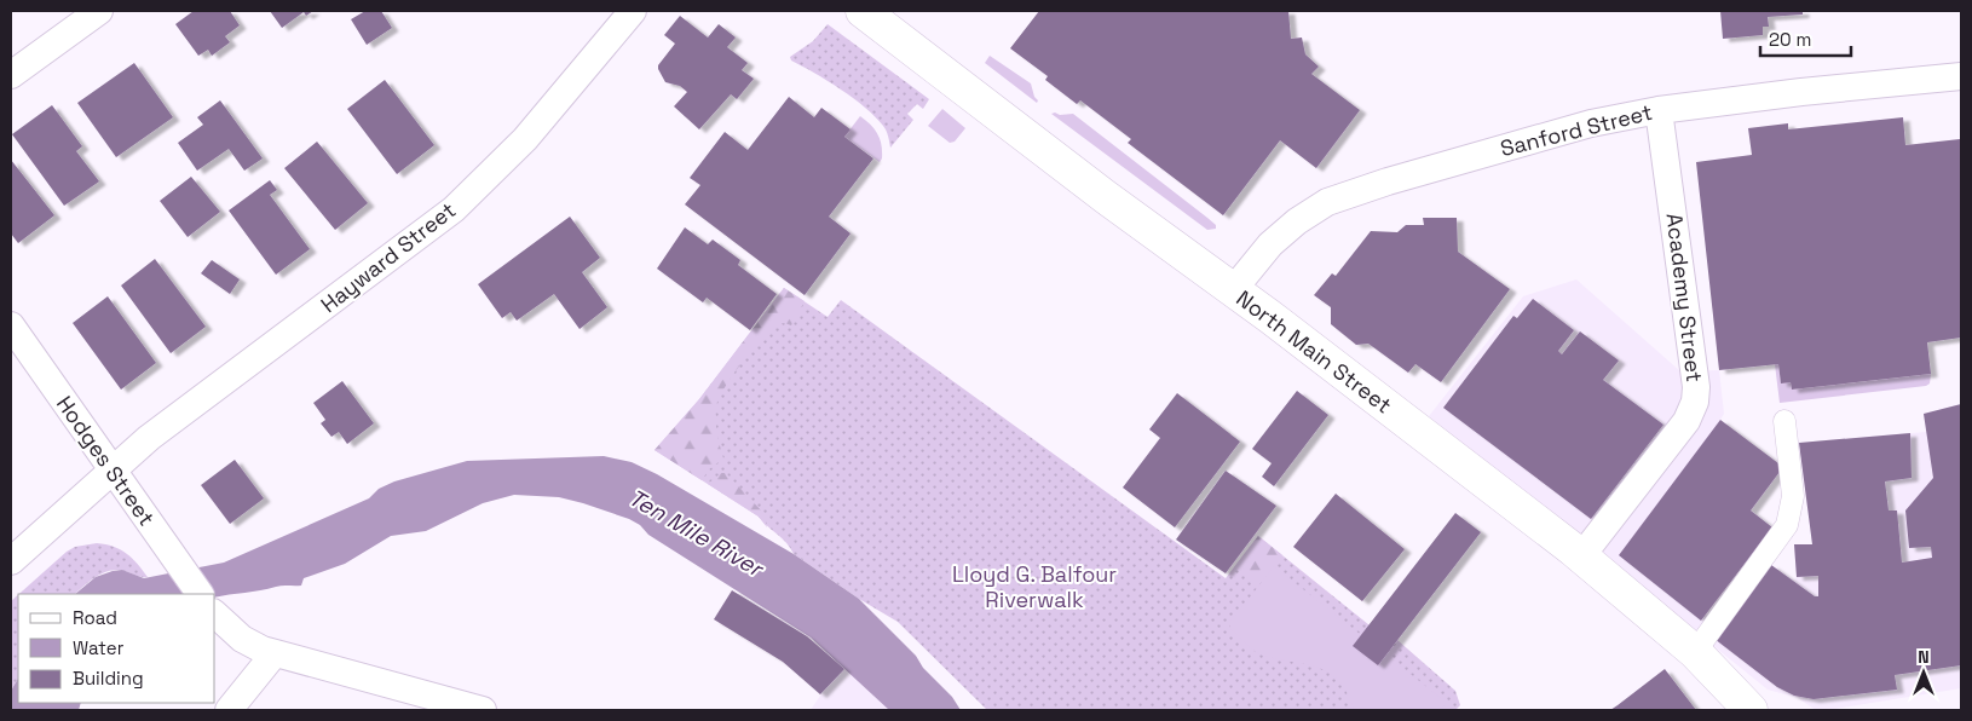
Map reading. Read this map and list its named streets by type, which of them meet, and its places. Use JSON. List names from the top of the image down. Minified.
{"streets":{"main road":["North Main Street"],"street":["Sanford Street","Hayward Street","Academy Street","Hodges Street"]},"crossings":[["Sanford Street","Academy Street"],["Sanford Street","North Main Street"],["Hayward Street","Hodges Street"],["Academy Street","North Main Street"]],"water":["Ten Mile River"],"parks":["Lloyd G. Balfour Riverwalk"],"legend":["Road","Water","Building"],"scale_bar":"20 m","north":"top"}
